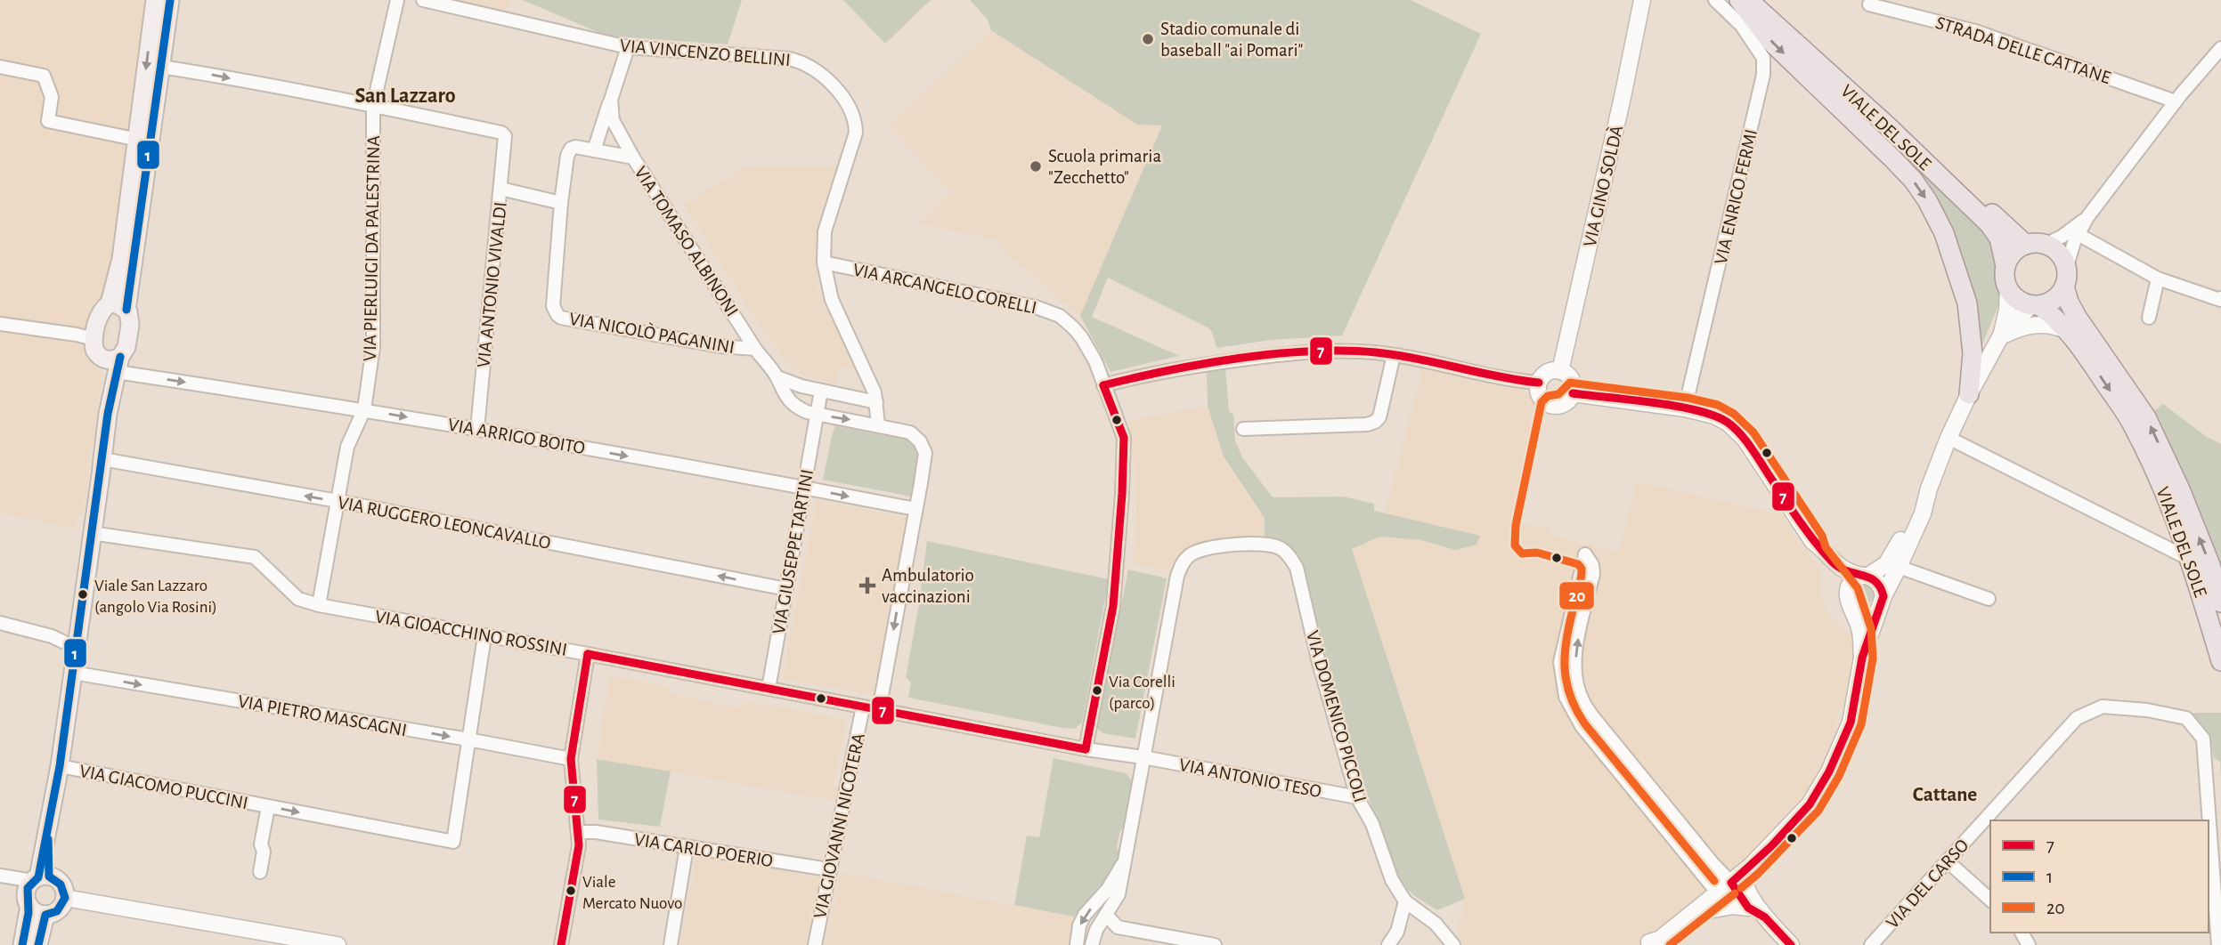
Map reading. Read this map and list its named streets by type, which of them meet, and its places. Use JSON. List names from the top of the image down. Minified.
{"streets":{"main road":["VIALE DEL SOLE"],"street":["STRADA DELLE CATTANE","VIA VINCENZO BELLINI","VIA GINO SOLDÀ","VIA ENRICO FERMI","VIA TOMASO ALBINONI","VIA PIERLUIGI DA PALESTRINA","VIA ANTONIO VIVALDI","VIA ARCANGELO CORELLI","VIA NICOLÒ PAGANINI","VIA ARRIGO BOITO","VIA RUGGERO LEONCAVALLO","VIA GIUSEPPE TARTINI","VIA GIOACCHINO ROSSINI","VIA PIETRO MASCAGNI","VIA DOMENICO PICCOLI","VIA ANTONIO TESO","VIA GIACOMO PUCCINI","VIA GIOVANNI NICOTERA","VIA CARLO POERIO","VIA DEL CARSO"]},"crossings":[["VIA VINCENZO BELLINI","VIA ARCANGELO CORELLI"],["VIA TOMASO ALBINONI","VIA NICOLÒ PAGANINI"],["VIA TOMASO ALBINONI","VIA ARRIGO BOITO"],["VIA TOMASO ALBINONI","VIA GIUSEPPE TARTINI"],["VIA TOMASO ALBINONI","VIA GIOACCHINO ROSSINI"],["VIA PIERLUIGI DA PALESTRINA","VIA ANTONIO VIVALDI"],["VIA PIERLUIGI DA PALESTRINA","VIA ARRIGO BOITO"],["VIA PIERLUIGI DA PALESTRINA","VIA RUGGERO LEONCAVALLO"],["VIA PIERLUIGI DA PALESTRINA","VIA GIOACCHINO ROSSINI"],["VIA ANTONIO VIVALDI","VIA ARRIGO BOITO"],["VIA ARCANGELO CORELLI","VIA GIOACCHINO ROSSINI"],["VIA ARCANGELO CORELLI","VIA ANTONIO TESO"],["VIA ARRIGO BOITO","VIA GIUSEPPE TARTINI"],["VIA RUGGERO LEONCAVALLO","VIA GIUSEPPE TARTINI"],["VIA GIUSEPPE TARTINI","VIA GIOACCHINO ROSSINI"],["VIA GIOACCHINO ROSSINI","VIA ANTONIO TESO"],["VIA GIOACCHINO ROSSINI","VIA GIOVANNI NICOTERA"],["VIA PIETRO MASCAGNI","VIA GIACOMO PUCCINI"],["VIA DOMENICO PICCOLI","VIA ANTONIO TESO"],["VIA GIOVANNI NICOTERA","VIA CARLO POERIO"]],"one_way":["VIA ARRIGO BOITO","VIA RUGGERO LEONCAVALLO","VIA PIETRO MASCAGNI"],"districts":["San Lazzaro","Cattane"],"places":{"other":["Stadio comunale di baseball \"ai Pomari\"","Scuola primaria \"Zecchetto\"","Viale San Lazzaro (angolo Via Rosini)","Via Corelli (parco)","Viale Mercato Nuovo"],"health":["Ambulatorio vaccinazioni"]},"lines":["transit line 1","transit line 7","transit line 20"],"legend":["7","1","20"]}
